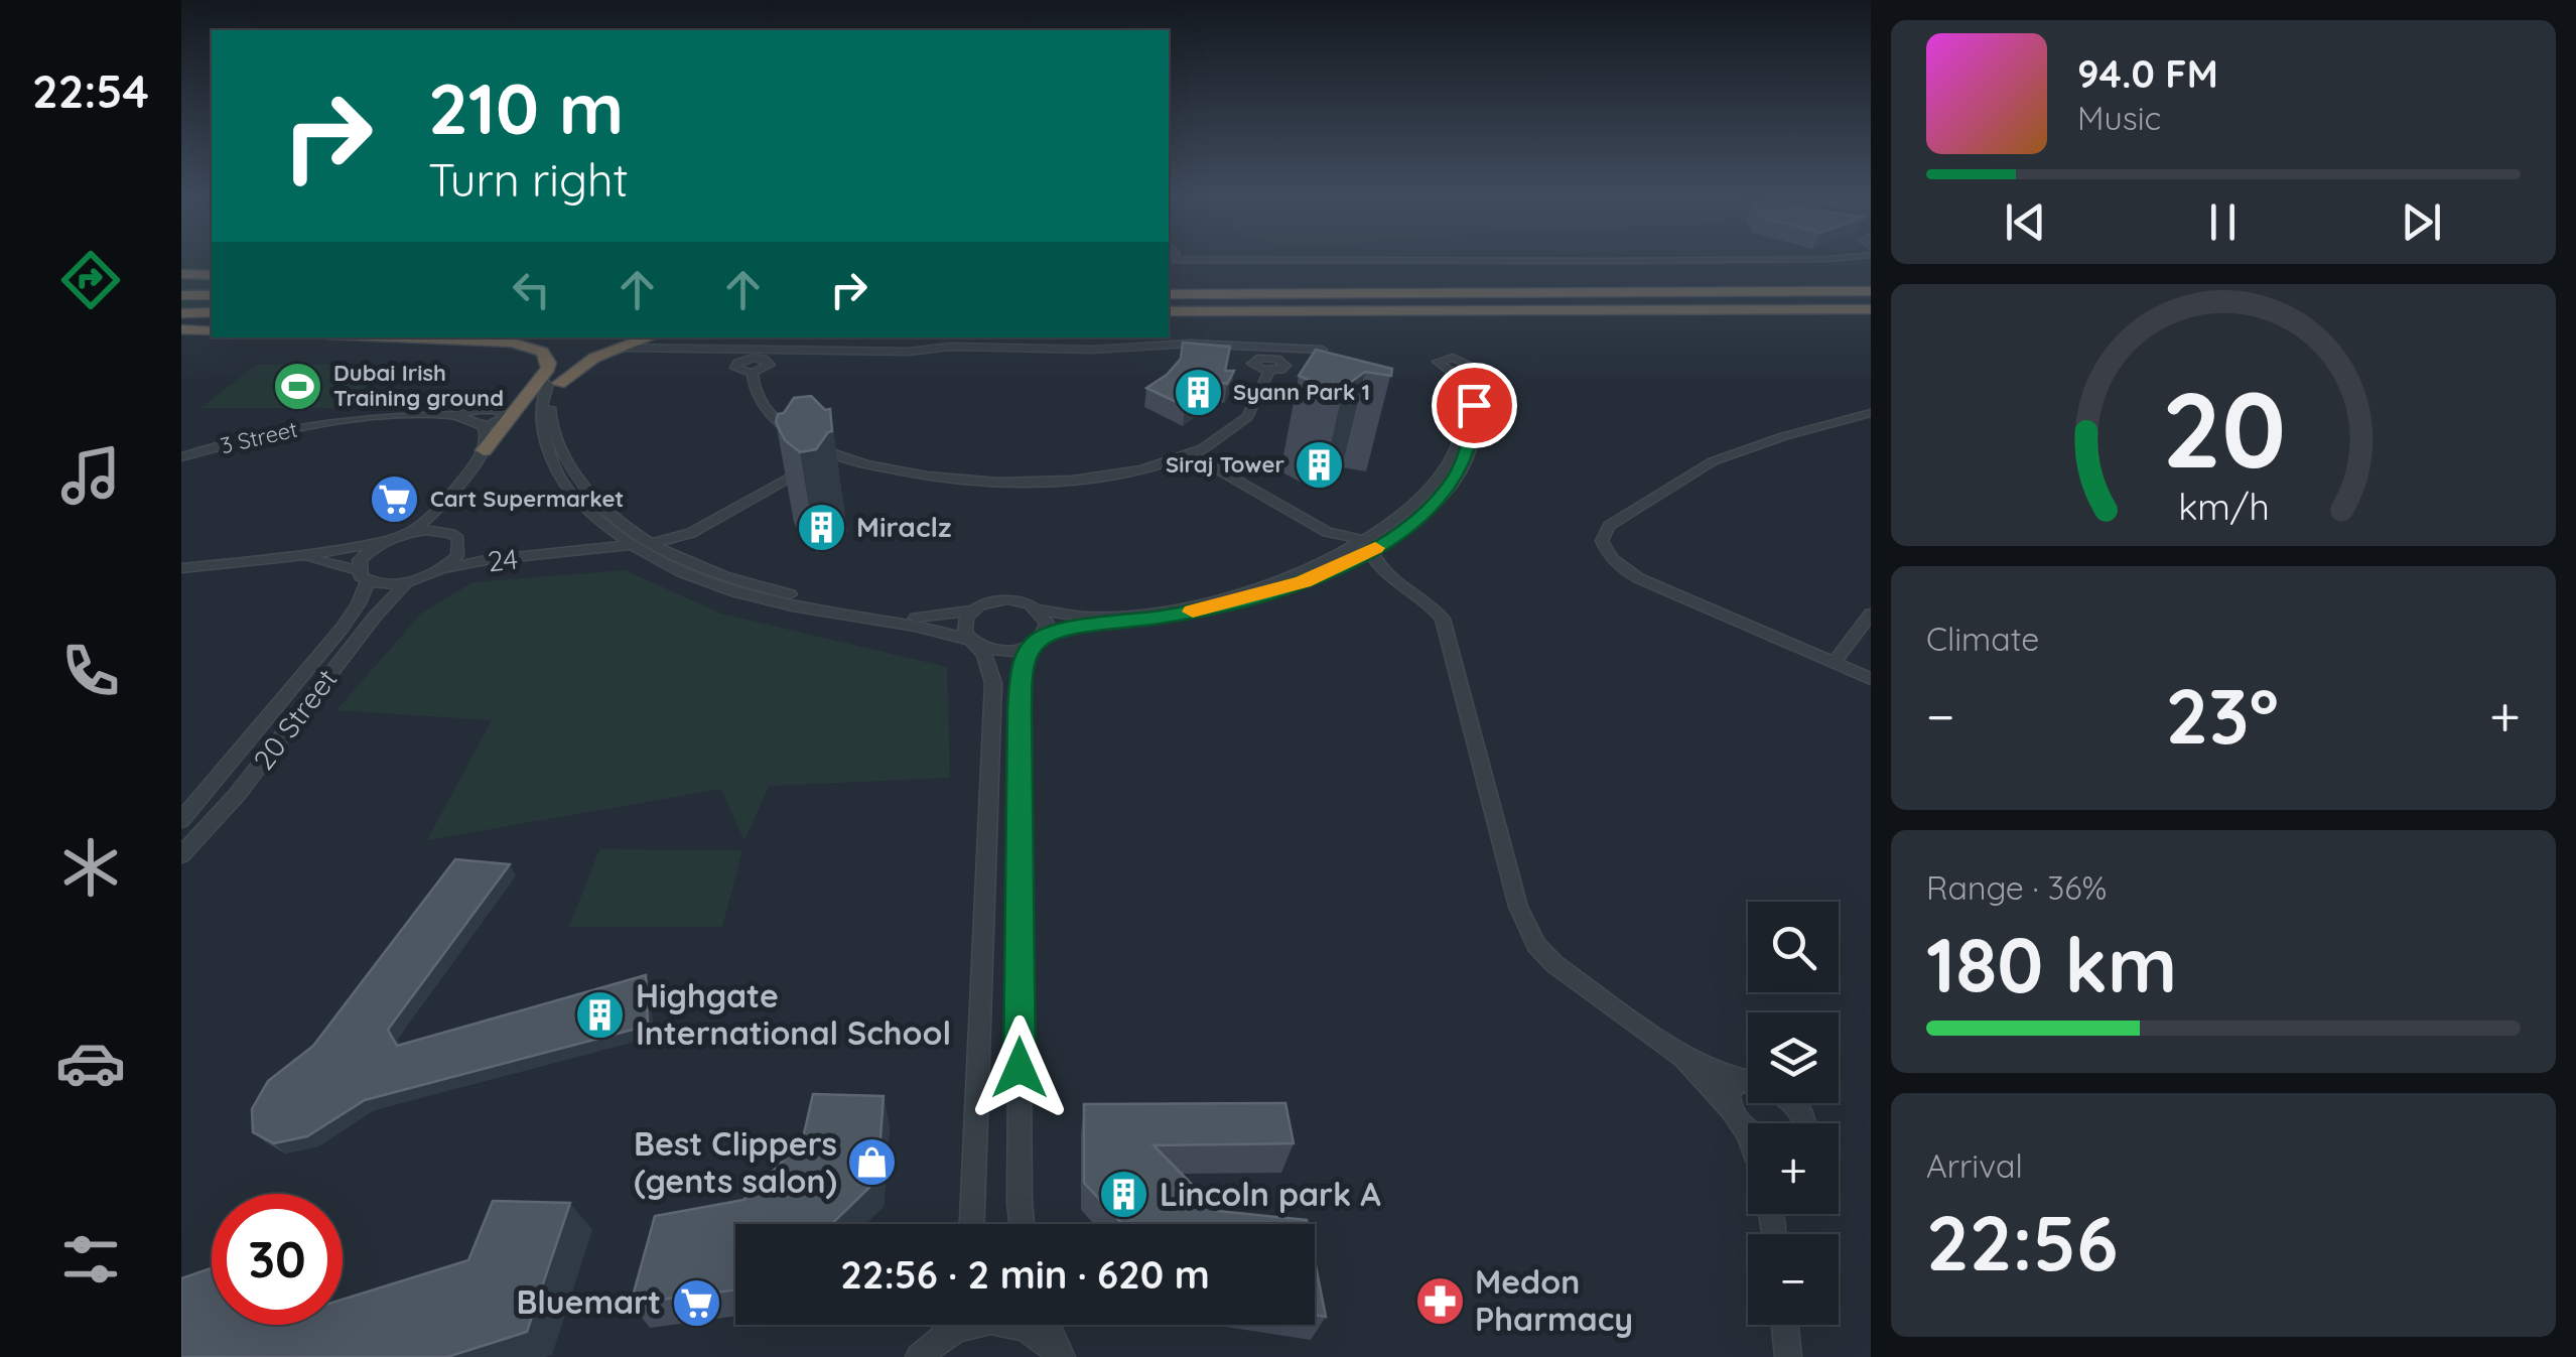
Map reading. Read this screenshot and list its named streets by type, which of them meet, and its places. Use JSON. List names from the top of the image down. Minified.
{"streets":{"street":["3 Street","24","20 Street"]},"crossings":[["24","20 Street"]],"places":{"sports":["Dubai Irish Training ground"],"building":["Syann Park 1","Siraj Tower","Miraclz","Highgate International School","Lincoln park A"],"supermarket":["Cart Supermarket","Bluemart"],"shop":["Best Clippers (gents salon)"],"pharmacy":["Medon Pharmacy"]},"page":{"tabs":"22:54","turn":["210 m","Turn right"],"song":["94.0 FM","Music"],"tile":["Climate",["Range · 36%","180 km"],["Arrival","22:56"]],"heat":["−","23°","+"],"map_buttons":["+","−"],"limit":"30","trip":"22:56 · 2 min · 620 m","gauge":["20","km/h"]}}
